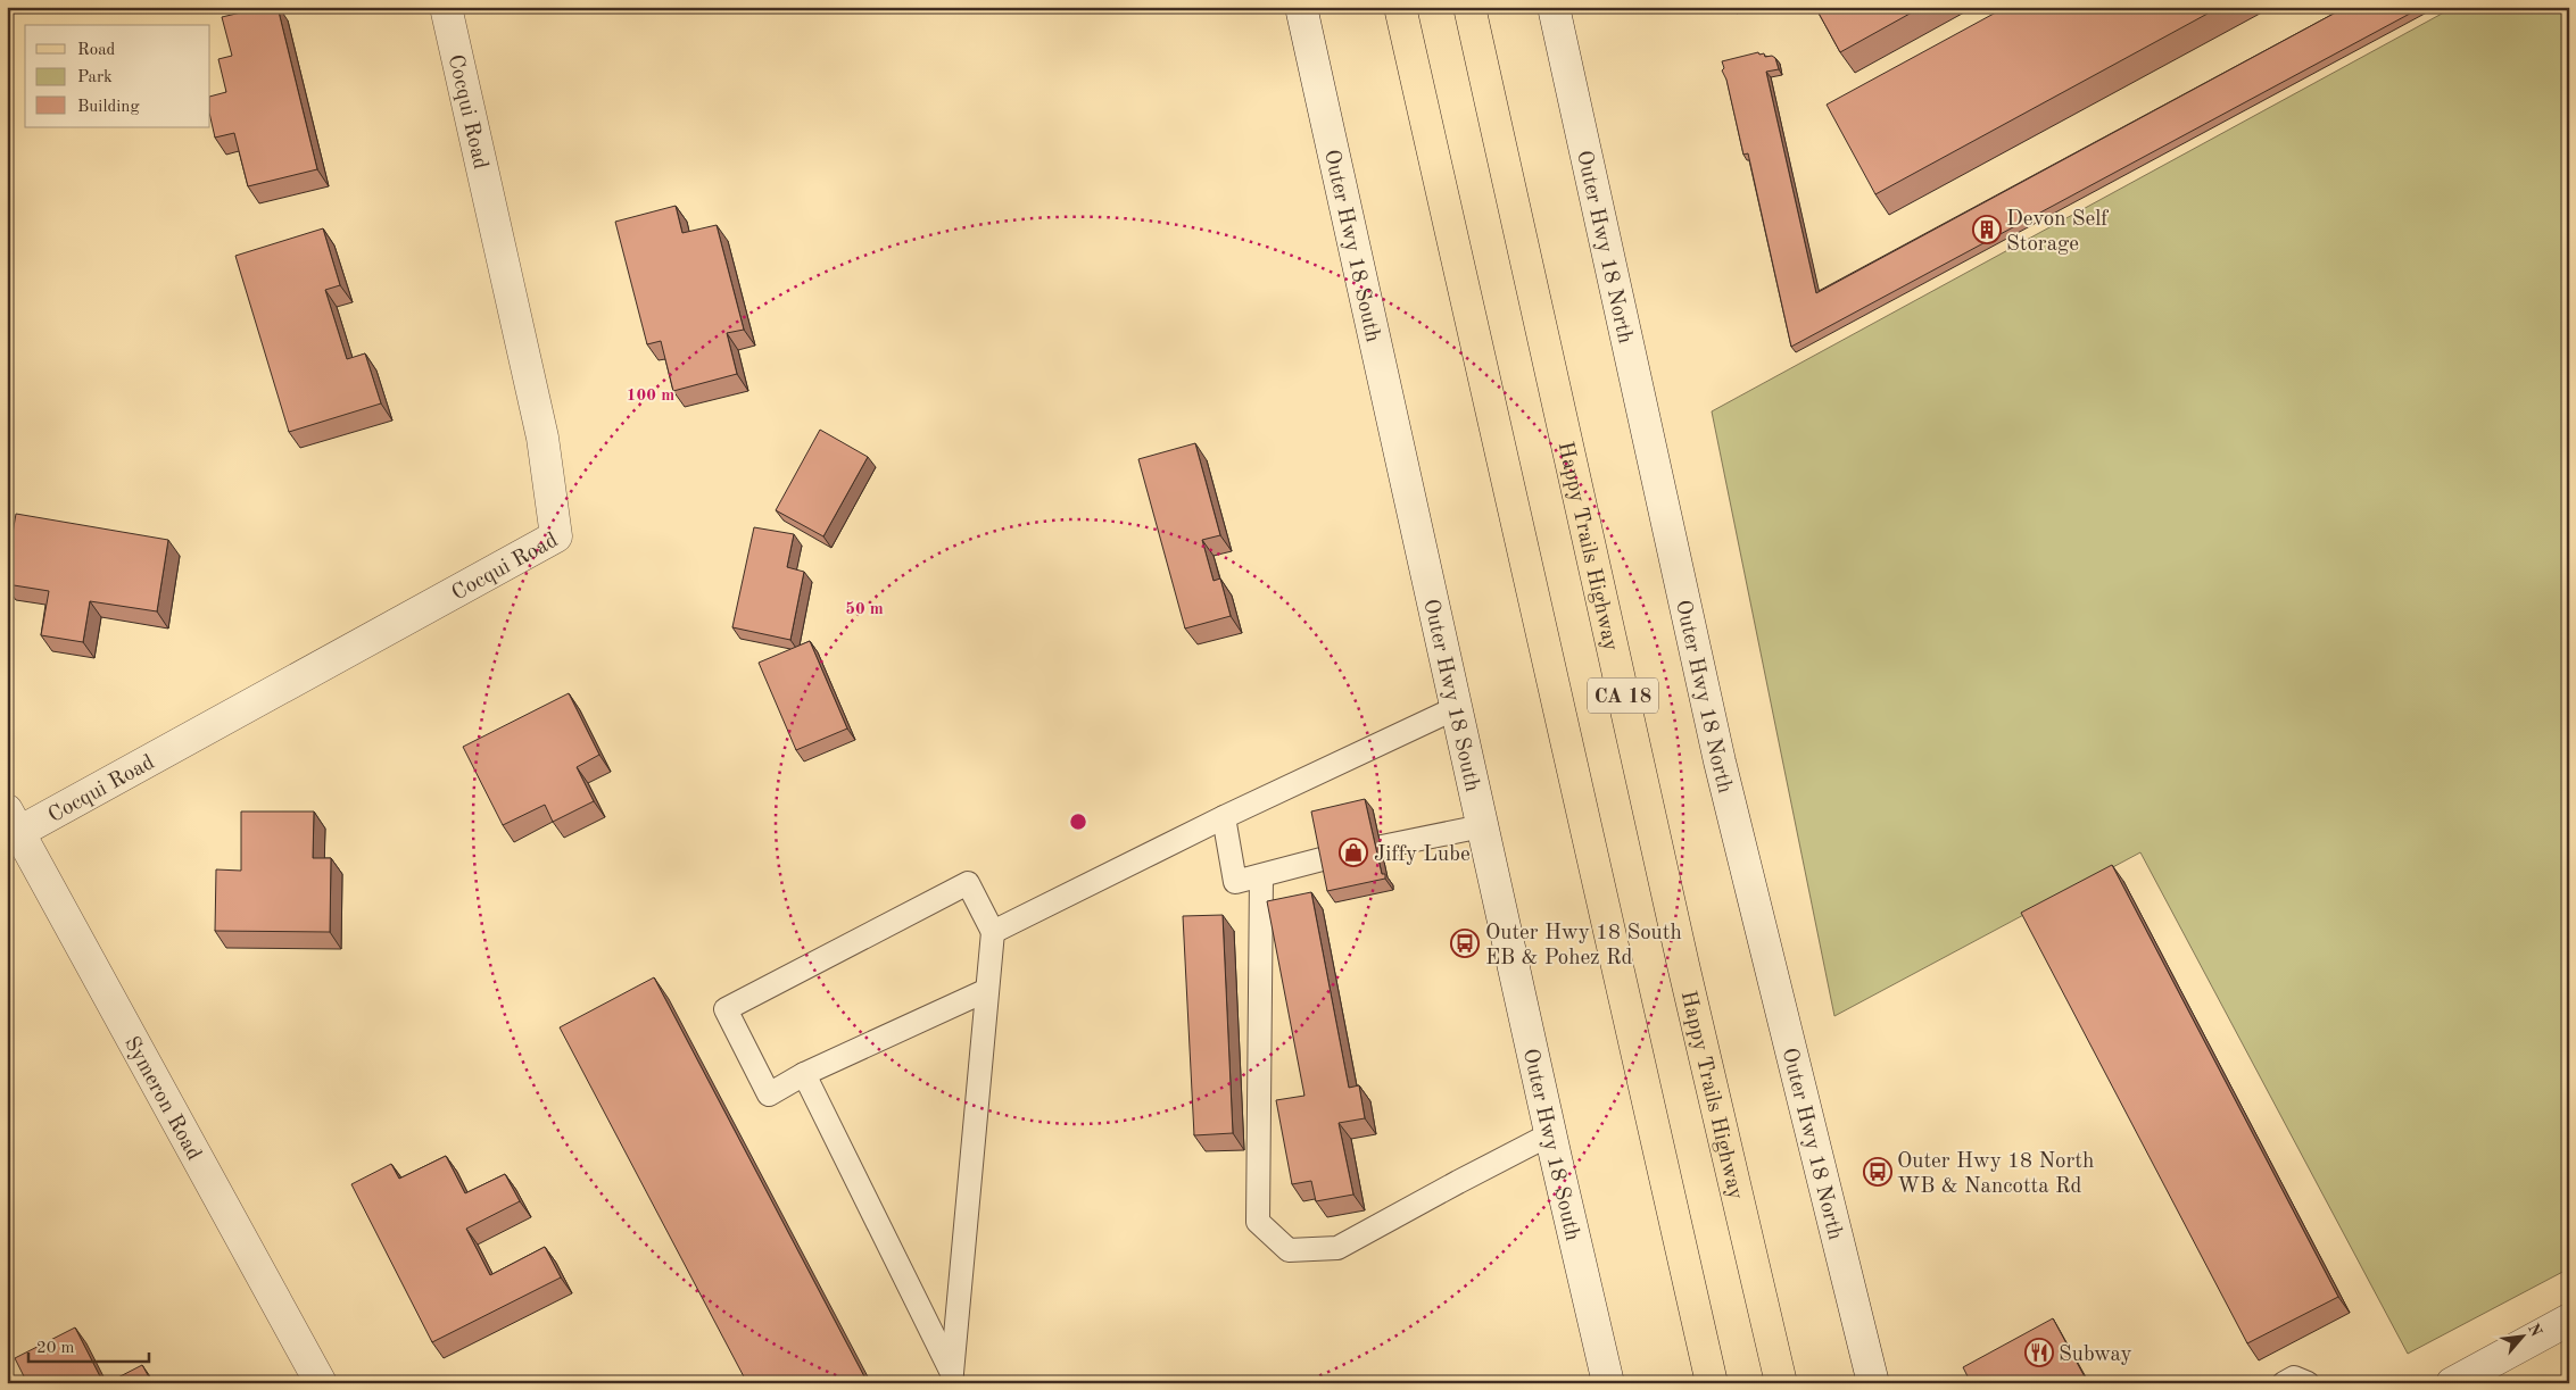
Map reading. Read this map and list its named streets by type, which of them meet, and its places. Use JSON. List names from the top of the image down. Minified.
{"streets":{"main road":["Happy Trails Highway","CA 18"],"street":["Cocqui Road","Outer Hwy 18 South","Outer Hwy 18 North","Symeron Road"]},"crossings":[["Cocqui Road","Symeron Road"]],"places":{"building":["Devon Self Storage"],"shop":["Jiffy Lube"],"bus stop":["Outer Hwy 18 South EB & Pohez Rd","Outer Hwy 18 North WB & Nancotta Rd"],"restaurant":["Subway"]},"legend":["Road","Park","Building"],"scale_bar":"20 m","north":"top right","rings":["100 m","50 m"]}
